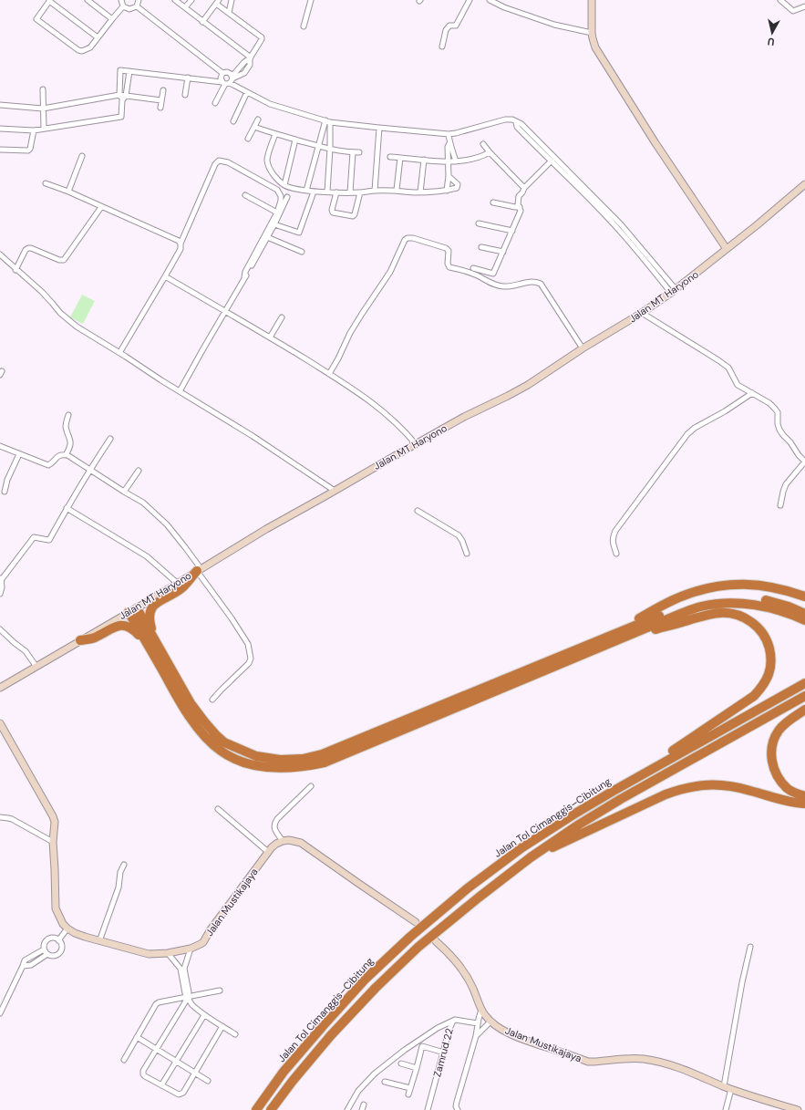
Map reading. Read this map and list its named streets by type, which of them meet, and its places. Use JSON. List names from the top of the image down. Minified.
{"streets":{"highway":["Jalan Tol Cimanggis–Cibitung"],"street":["Jalan MT Haryono","Jalan Mustikajaya","Zamrud 22"]},"north":"bottom"}
